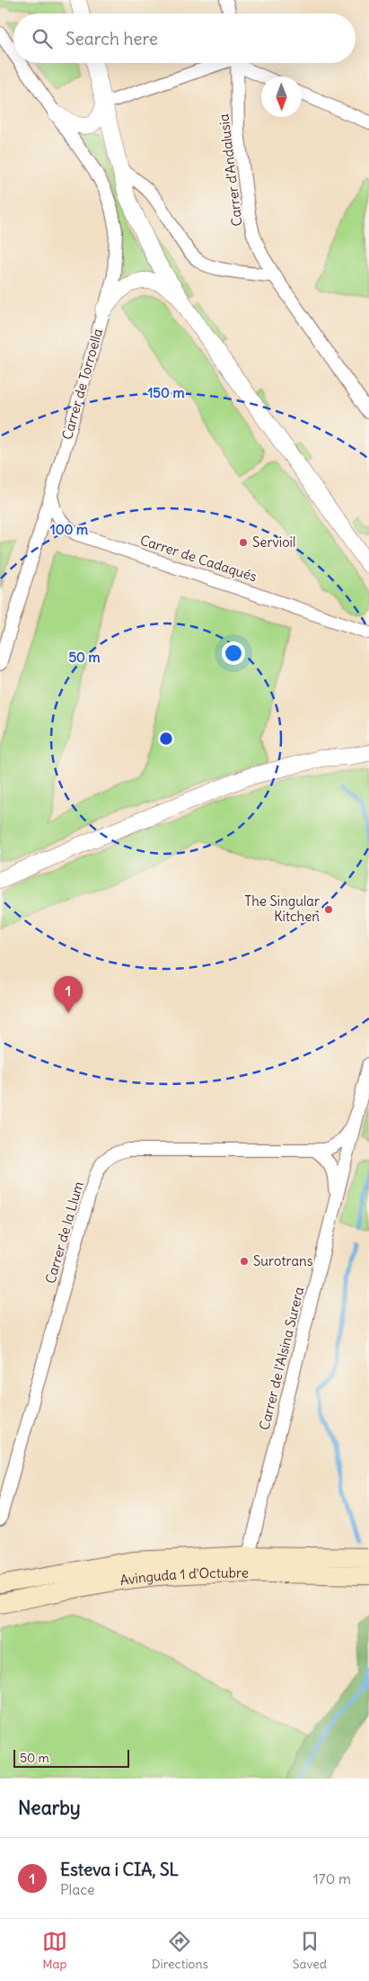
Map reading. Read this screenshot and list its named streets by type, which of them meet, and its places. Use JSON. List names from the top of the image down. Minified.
{"streets":{"main road":["Avinguda 1 d'Octubre"],"street":["Carrer d'Andalusia","Carrer de Torroella","Carrer de Cadaqués","Carrer de la Llum","Carrer de l'Alsina Surera"]},"crossings":[["Carrer de Torroella","Carrer de Cadaqués"],["Carrer de la Llum","Carrer de l'Alsina Surera"],["Carrer de l'Alsina Surera","Avinguda 1 d'Octubre"]],"places":["Servioil","The Singular Kitchen","Surotrans"],"scale_bar":"50 m","north":"bottom","page":{"search":"Search here","pins":"1","scale":"50 m","heading":"Nearby","list":[{"mark":"1","name":"Esteva i CIA, SL","note":"Place","value":"170 m"}],"nav":["Map","Directions","Saved"]},"rings":["150 m","100 m","50 m"]}
